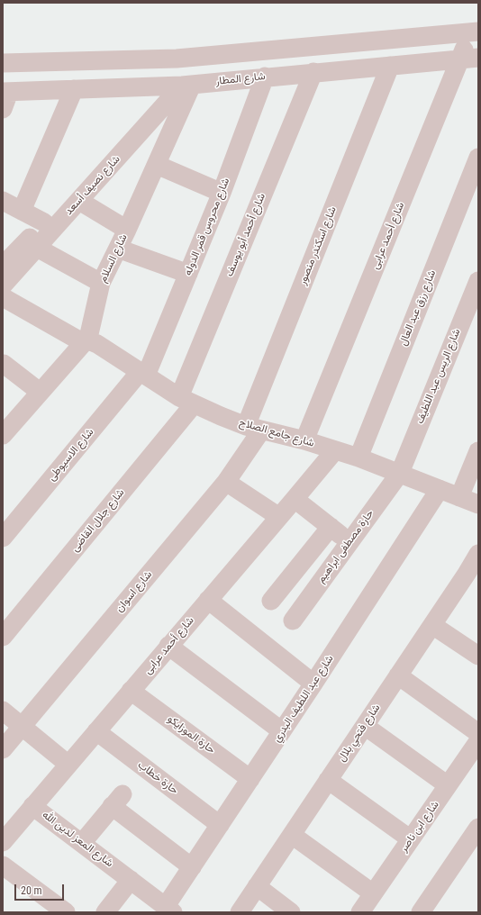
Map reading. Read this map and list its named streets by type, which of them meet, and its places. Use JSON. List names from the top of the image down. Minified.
{"streets":{"street":["شارع المطار","شارع نصيف أسعد","شارع محروس قمر الدوله","شارع أحمد أبو يوسف","شارع أحمد عرابى","شارع اسكندر منصور","شارع السلام","شارع رزق عبد العال","شارع الريس عبد اللطيف","شارع جامع الصلاح","شارع الاسيوطى","شارع جلال القاضى","حارة مصطفى ابراهيم","شارع اسوان","شارع عبد اللطيف البدري","شارع فتحي بلال","حارة الموزايكو","حارة خطاب","شارع ابن ناصر","شارع المعز لدين الله"]},"crossings":[["شارع المطار","شارع نصيف أسعد"],["شارع المطار","شارع محروس قمر الدوله"],["شارع المطار","شارع أحمد أبو يوسف"],["شارع المطار","شارع أحمد عرابى"],["شارع المطار","شارع اسكندر منصور"],["شارع المطار","شارع السلام"],["شارع نصيف أسعد","شارع السلام"],["شارع محروس قمر الدوله","شارع جامع الصلاح"],["شارع محروس قمر الدوله","شارع الاسيوطى"],["شارع أحمد أبو يوسف","شارع جامع الصلاح"],["شارع أحمد أبو يوسف","شارع جلال القاضى"],["شارع أحمد عرابى","شارع جامع الصلاح"],["شارع أحمد عرابى","حارة الموزايكو"],["شارع أحمد عرابى","حارة خطاب"],["شارع أحمد عرابى","شارع المعز لدين الله"],["شارع اسكندر منصور","شارع جامع الصلاح"],["شارع اسكندر منصور","شارع اسوان"],["شارع السلام","شارع جامع الصلاح"],["شارع رزق عبد العال","شارع جامع الصلاح"],["شارع الريس عبد اللطيف","شارع جامع الصلاح"],["شارع الريس عبد اللطيف","حارة مصطفى ابراهيم"],["شارع جامع الصلاح","شارع الاسيوطى"],["شارع جامع الصلاح","شارع جلال القاضى"],["شارع جامع الصلاح","حارة مصطفى ابراهيم"],["شارع جامع الصلاح","شارع اسوان"],["شارع جامع الصلاح","شارع عبد اللطيف البدري"],["شارع عبد اللطيف البدري","حارة الموزايكو"],["شارع عبد اللطيف البدري","حارة خطاب"],["شارع عبد اللطيف البدري","شارع المعز لدين الله"]],"scale_bar":"20 m"}
